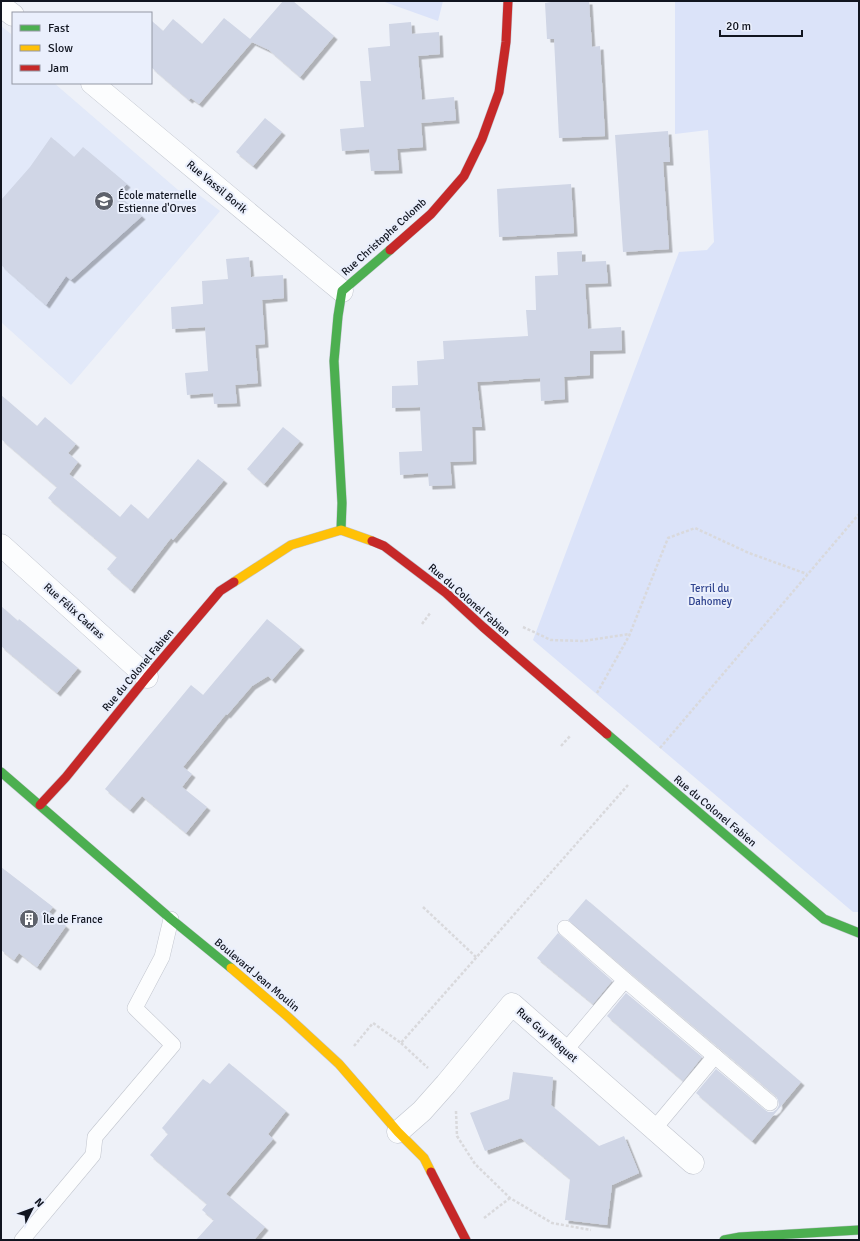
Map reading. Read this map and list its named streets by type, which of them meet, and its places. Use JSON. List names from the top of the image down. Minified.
{"streets":{"street":["Rue Vassil Borik","Rue Christophe Colomb","Rue du Colonel Fabien","Rue Félix Cadras","Boulevard Jean Moulin","Rue Guy Môquet"]},"crossings":[["Rue Vassil Borik","Rue Christophe Colomb"],["Rue Christophe Colomb","Rue du Colonel Fabien"],["Rue du Colonel Fabien","Rue Félix Cadras"],["Rue du Colonel Fabien","Boulevard Jean Moulin"],["Boulevard Jean Moulin","Rue Guy Môquet"]],"parks":["Terril du Dahomey"],"places":{"school or university":["École maternelle Estienne d'Orves"],"building":["Île de France"]},"legend":["Fast","Slow","Jam"],"scale_bar":"20 m","north":"top right"}
